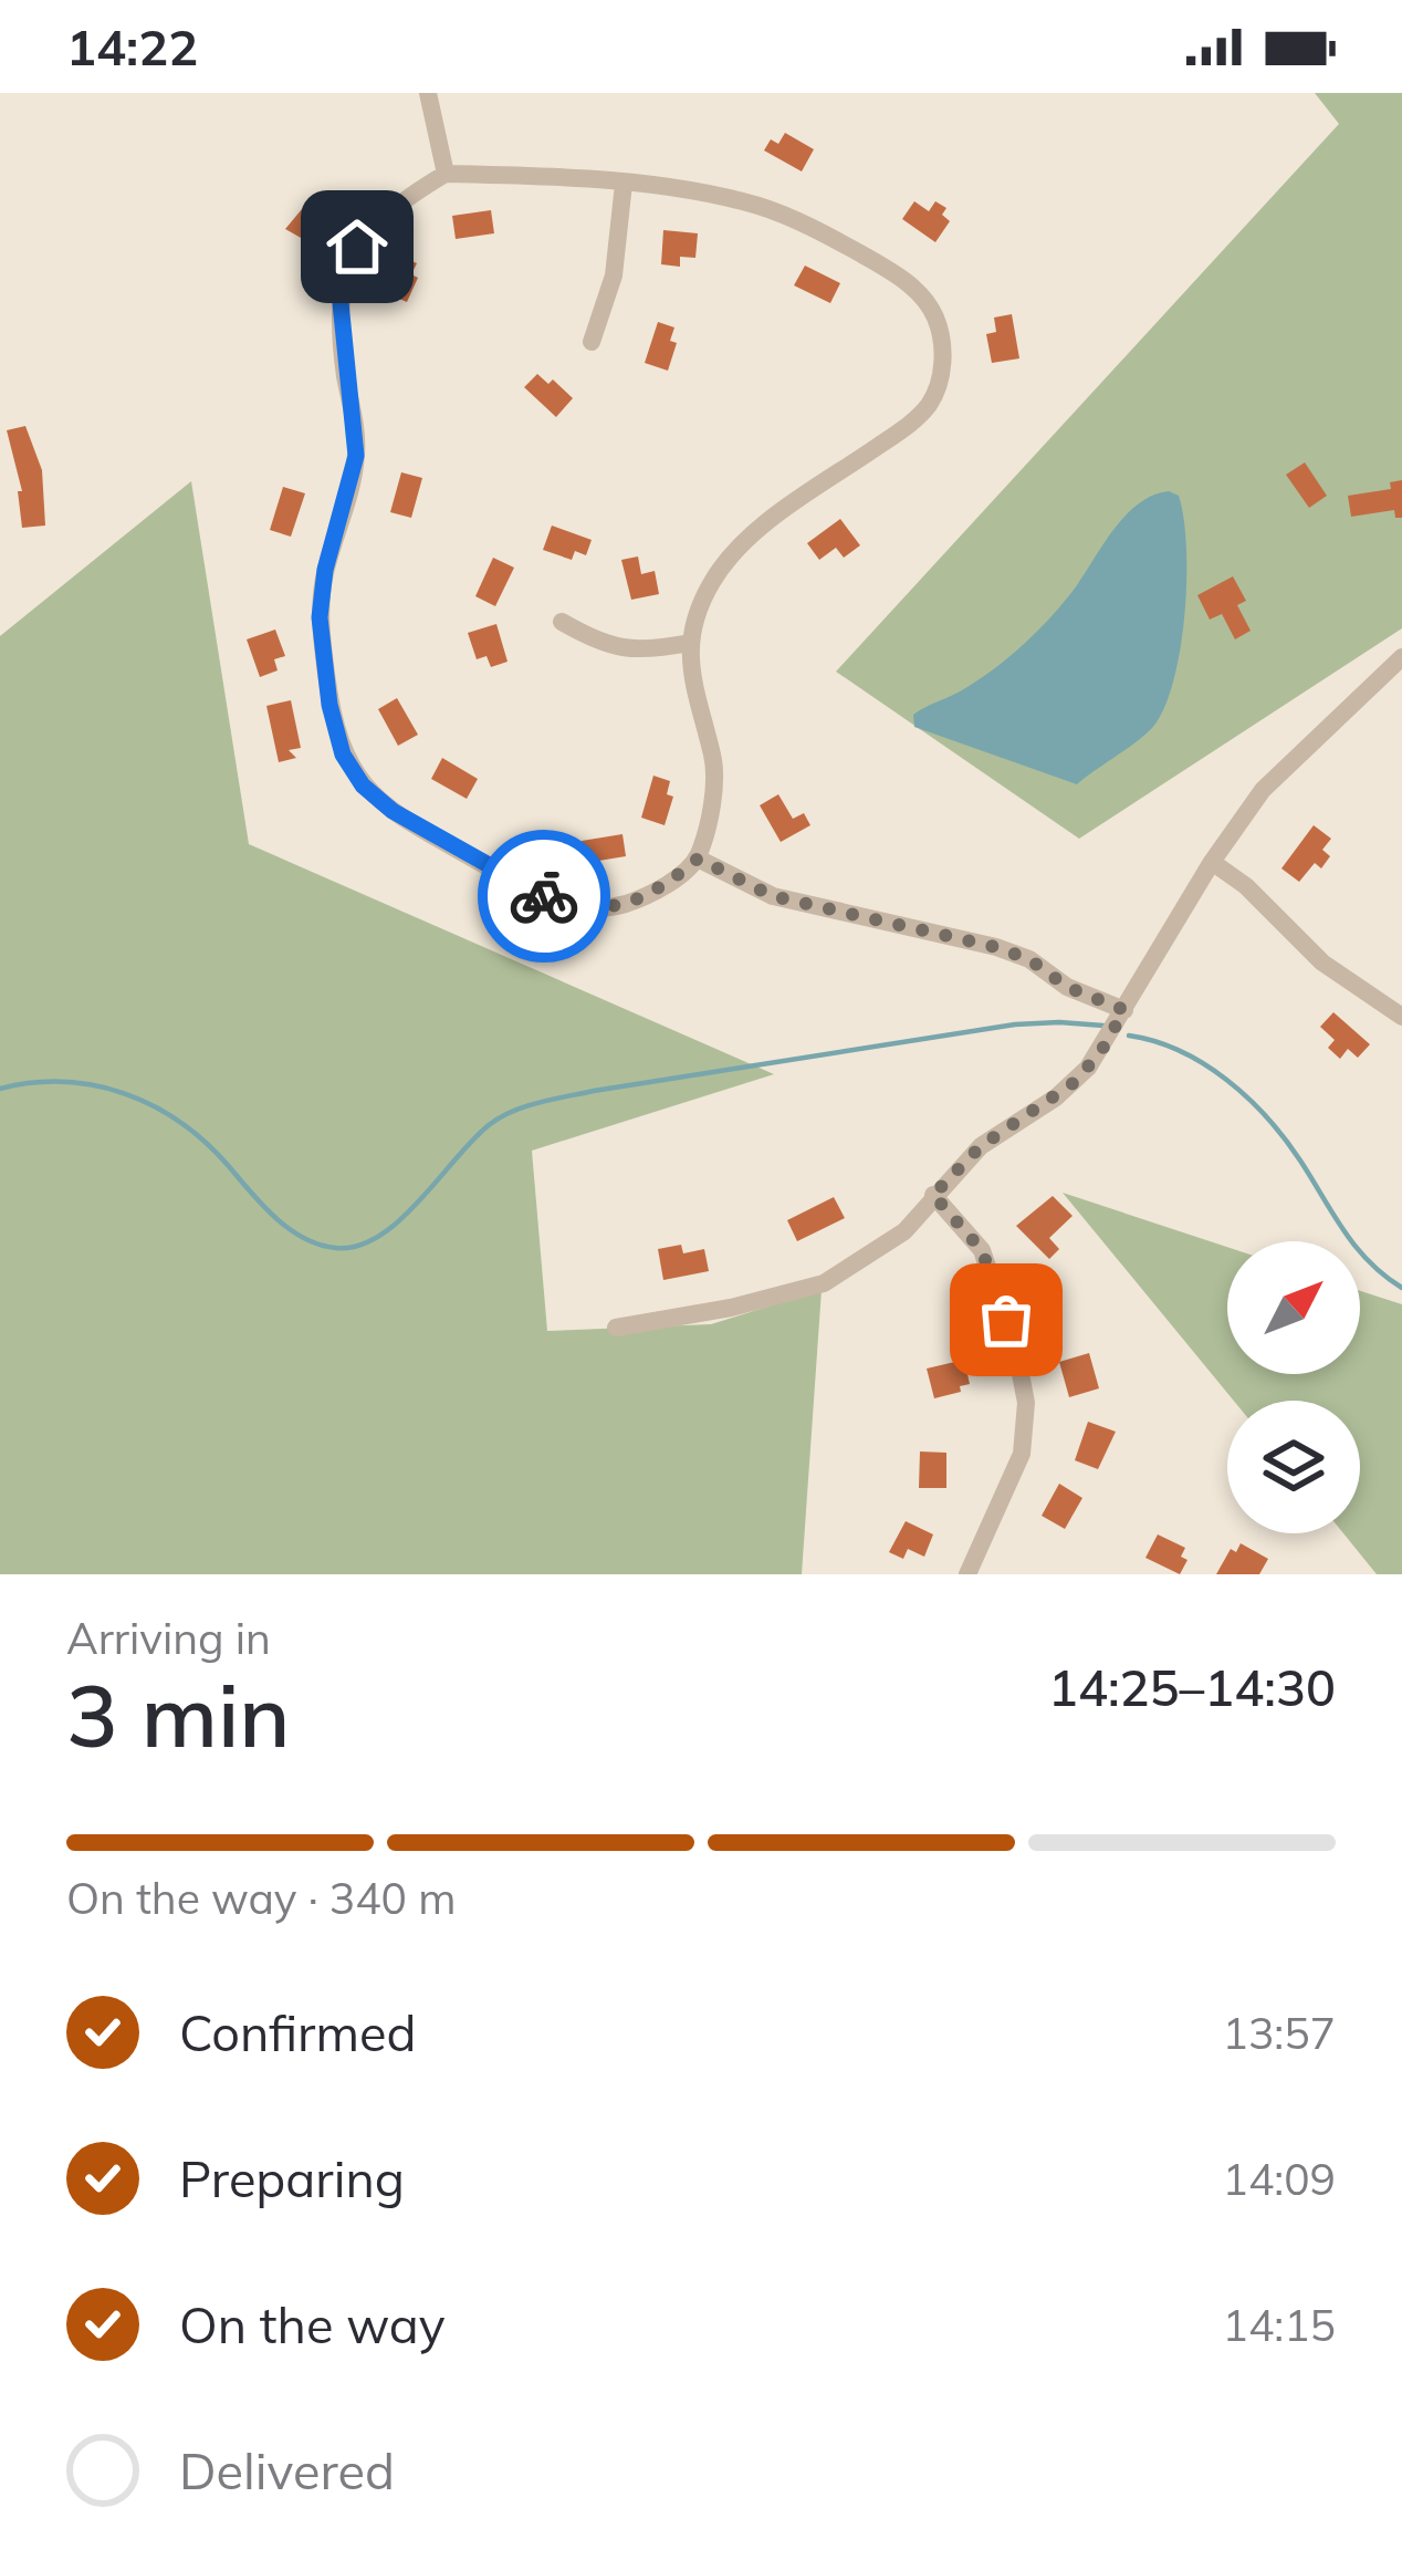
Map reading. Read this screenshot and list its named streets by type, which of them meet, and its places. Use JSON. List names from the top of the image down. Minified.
{"north":"top right","page":{"status":"14:22","heading":["3 min","Arriving in","14:25–14:30"],"bar":"On the way · 340 m","list":[["Confirmed","13:57"],["Preparing","14:09"],["On the way","14:15"],"Delivered"]}}
